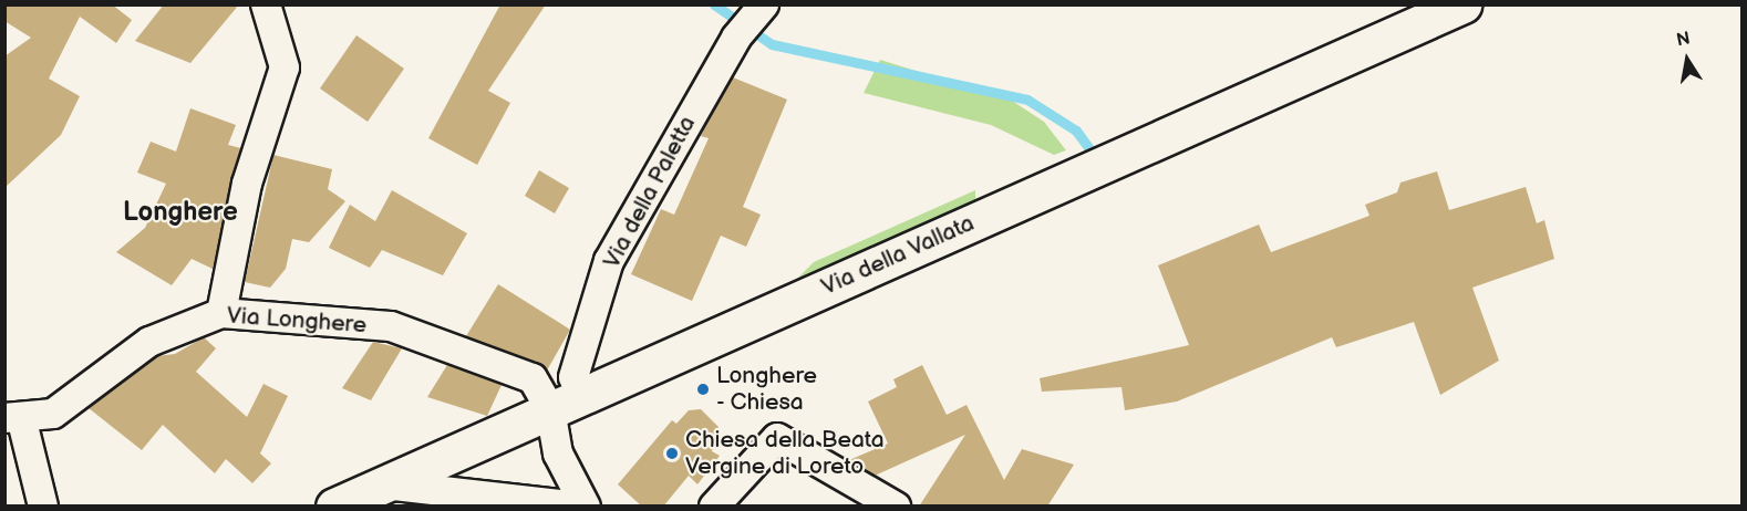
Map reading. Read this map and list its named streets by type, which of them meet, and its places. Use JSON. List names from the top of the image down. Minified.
{"streets":{"main road":["Via della Vallata"],"street":["Via della Paletta","Via Longhere"]},"crossings":[["Via della Paletta","Via della Vallata"],["Via della Paletta","Via Longhere"],["Via della Vallata","Via Longhere"]],"districts":["Longhere"],"places":["Longhere - Chiesa","Chiesa della Beata Vergine di Loreto"],"north":"top"}
